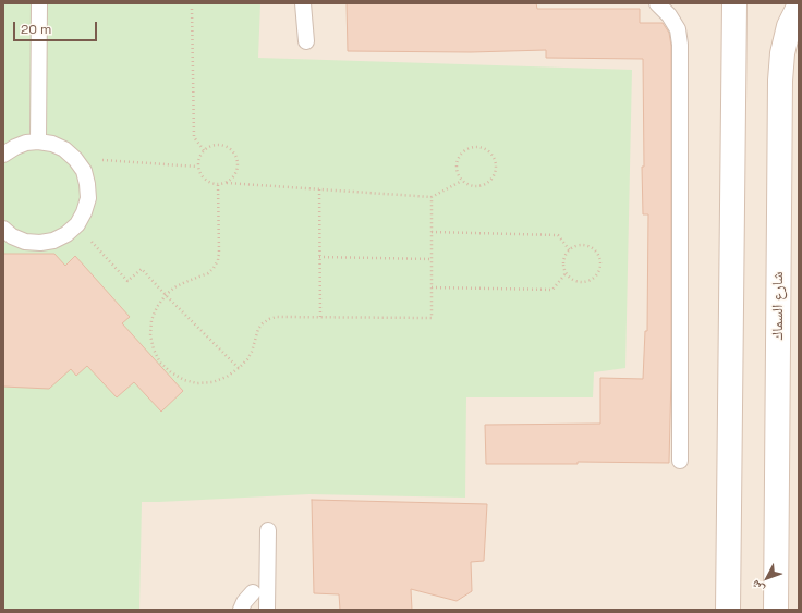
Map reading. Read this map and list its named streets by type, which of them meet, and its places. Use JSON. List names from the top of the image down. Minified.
{"streets":{"street":["شارع السماك"]},"scale_bar":"20 m","north":"bottom left"}
